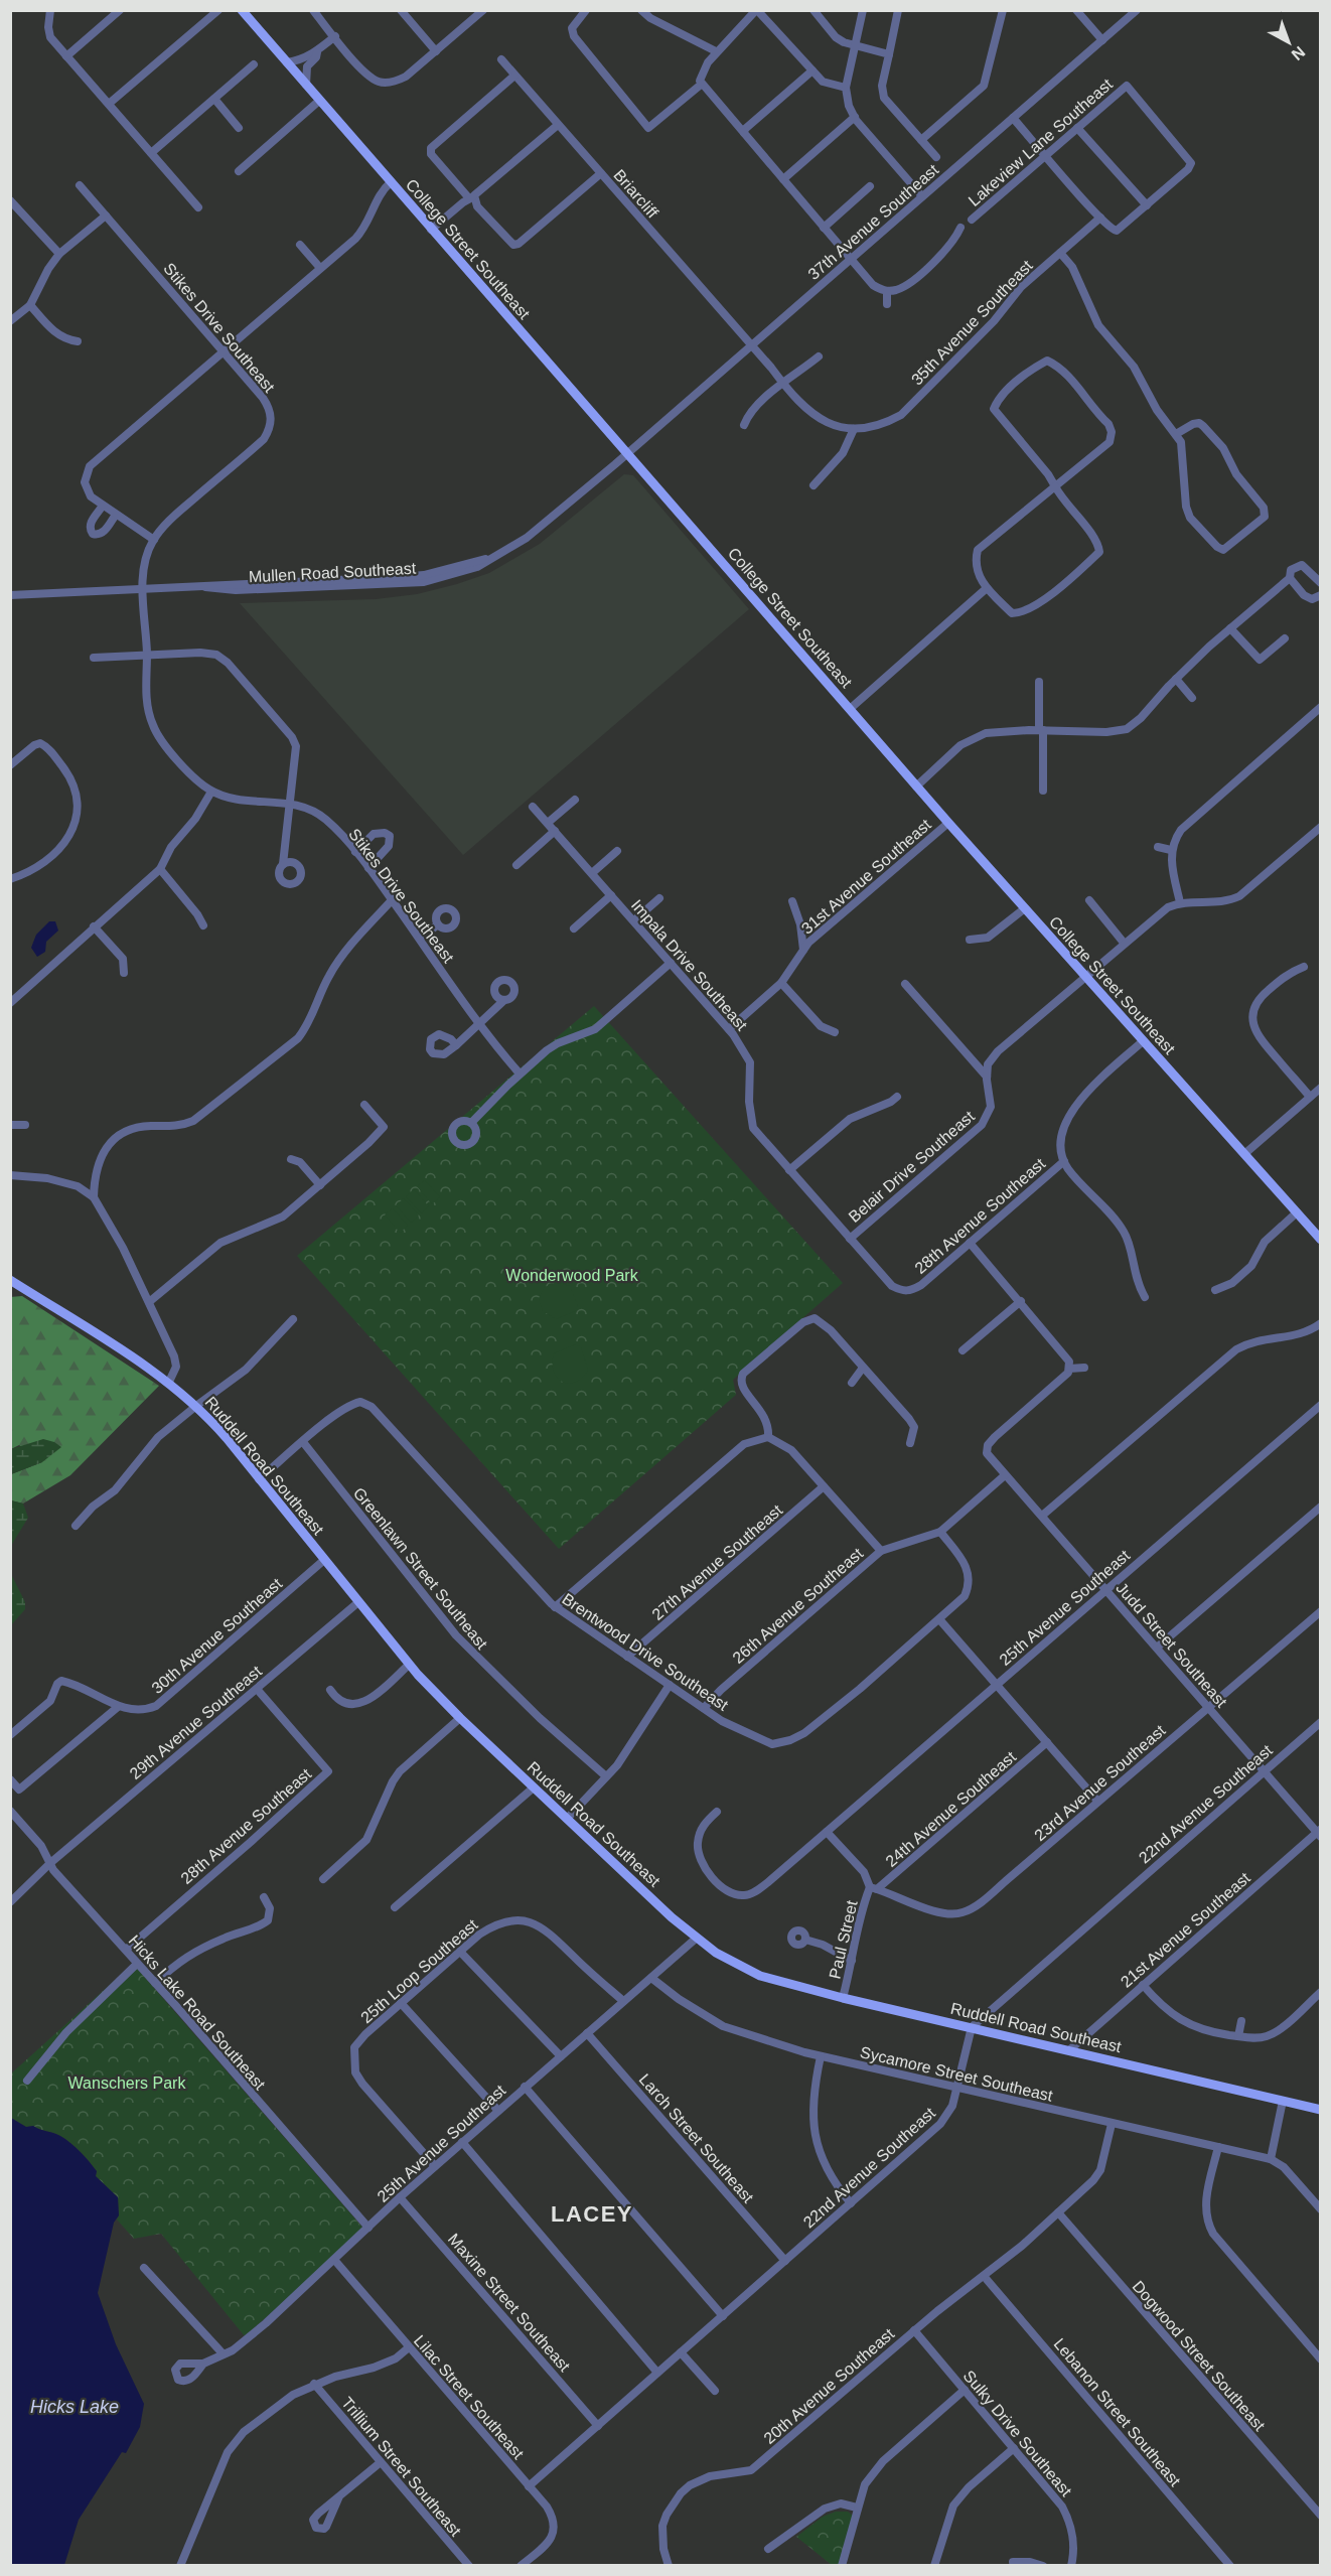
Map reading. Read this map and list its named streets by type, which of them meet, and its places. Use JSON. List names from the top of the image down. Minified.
{"streets":{"main road":["College Street Southeast","Ruddell Road Southeast"],"street":["Lakeview Lane Southeast","Briarcliff","37th Avenue Southeast","35th Avenue Southeast","Stikes Drive Southeast","Mullen Road Southeast","31st Avenue Southeast","Impala Drive Southeast","Belair Drive Southeast","28th Avenue Southeast","27th Avenue Southeast","Greenlawn Street Southeast","26th Avenue Southeast","25th Avenue Southeast","30th Avenue Southeast","Judd Street Southeast","Brentwood Drive Southeast","29th Avenue Southeast","23rd Avenue Southeast","22nd Avenue Southeast","24th Avenue Southeast","21st Avenue Southeast","Paul Street","25th Loop Southeast","Hicks Lake Road Southeast","Sycamore Street Southeast","Larch Street Southeast","Maxine Street Southeast","Dogwood Street Southeast","20th Avenue Southeast","Lilac Street Southeast","Lebanon Street Southeast","Sulky Drive Southeast","Trillium Street Southeast"]},"crossings":[["Briarcliff","37th Avenue Southeast"],["Briarcliff","35th Avenue Southeast"],["37th Avenue Southeast","College Street Southeast"],["37th Avenue Southeast","Mullen Road Southeast"],["College Street Southeast","Mullen Road Southeast"],["College Street Southeast","31st Avenue Southeast"],["College Street Southeast","28th Avenue Southeast"],["Stikes Drive Southeast","Mullen Road Southeast"],["31st Avenue Southeast","Impala Drive Southeast"],["Impala Drive Southeast","Belair Drive Southeast"],["Impala Drive Southeast","28th Avenue Southeast"],["28th Avenue Southeast","29th Avenue Southeast"],["28th Avenue Southeast","Hicks Lake Road Southeast"],["Ruddell Road Southeast","25th Avenue Southeast"],["Ruddell Road Southeast","30th Avenue Southeast"],["Ruddell Road Southeast","Brentwood Drive Southeast"],["Ruddell Road Southeast","29th Avenue Southeast"],["Ruddell Road Southeast","22nd Avenue Southeast"],["Ruddell Road Southeast","21st Avenue Southeast"],["Ruddell Road Southeast","Paul Street"],["27th Avenue Southeast","Brentwood Drive Southeast"],["Greenlawn Street Southeast","Brentwood Drive Southeast"],["26th Avenue Southeast","Judd Street Southeast"],["26th Avenue Southeast","Brentwood Drive Southeast"],["25th Avenue Southeast","Judd Street Southeast"],["25th Avenue Southeast","25th Loop Southeast"],["25th Avenue Southeast","Hicks Lake Road Southeast"],["25th Avenue Southeast","Sycamore Street Southeast"],["25th Avenue Southeast","Larch Street Southeast"],["25th Avenue Southeast","Maxine Street Southeast"],["25th Avenue Southeast","Lilac Street Southeast"],["Judd Street Southeast","23rd Avenue Southeast"],["Judd Street Southeast","22nd Avenue Southeast"],["Judd Street Southeast","21st Avenue Southeast"],["29th Avenue Southeast","Hicks Lake Road Southeast"],["23rd Avenue Southeast","24th Avenue Southeast"],["23rd Avenue Southeast","Paul Street"],["22nd Avenue Southeast","Sycamore Street Southeast"],["22nd Avenue Southeast","Larch Street Southeast"],["22nd Avenue Southeast","Maxine Street Southeast"],["22nd Avenue Southeast","Lilac Street Southeast"],["24th Avenue Southeast","Paul Street"],["Sycamore Street Southeast","20th Avenue Southeast"],["Dogwood Street Southeast","20th Avenue Southeast"],["20th Avenue Southeast","Lebanon Street Southeast"],["20th Avenue Southeast","Sulky Drive Southeast"]],"districts":["LACEY"],"water":["Hicks Lake"],"parks":["Wonderwood Park","Wanschers Park"],"north":"bottom right"}
